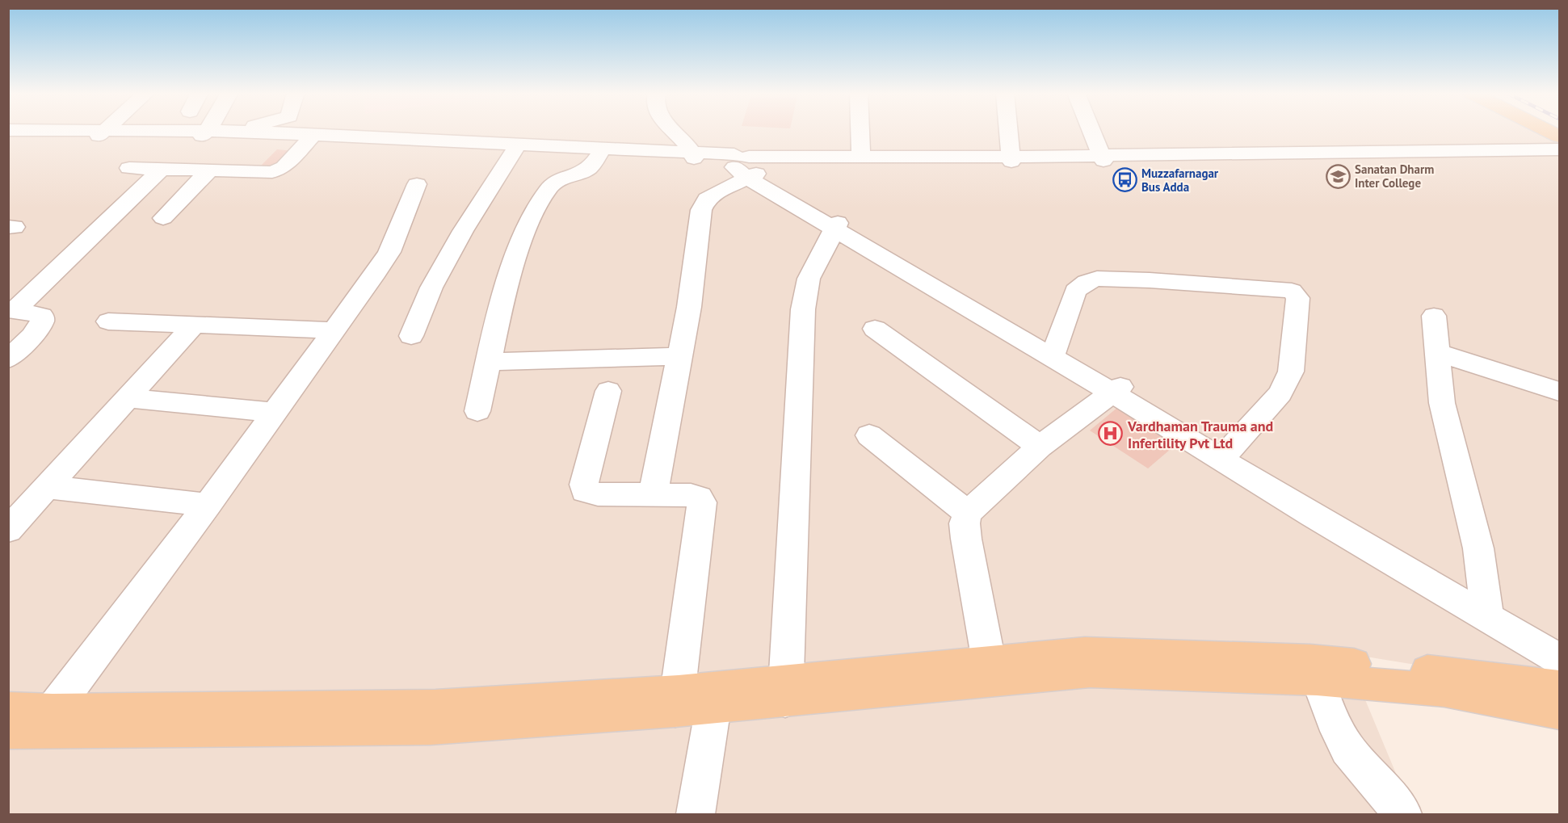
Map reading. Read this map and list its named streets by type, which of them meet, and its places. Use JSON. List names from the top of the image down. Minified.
{"places":{"school or university":["Sanatan Dharm Inter College"],"bus stop":["Muzzafarnagar Bus Adda"],"hospital":["Vardhaman Trauma and Infertility Pvt Ltd"]}}
